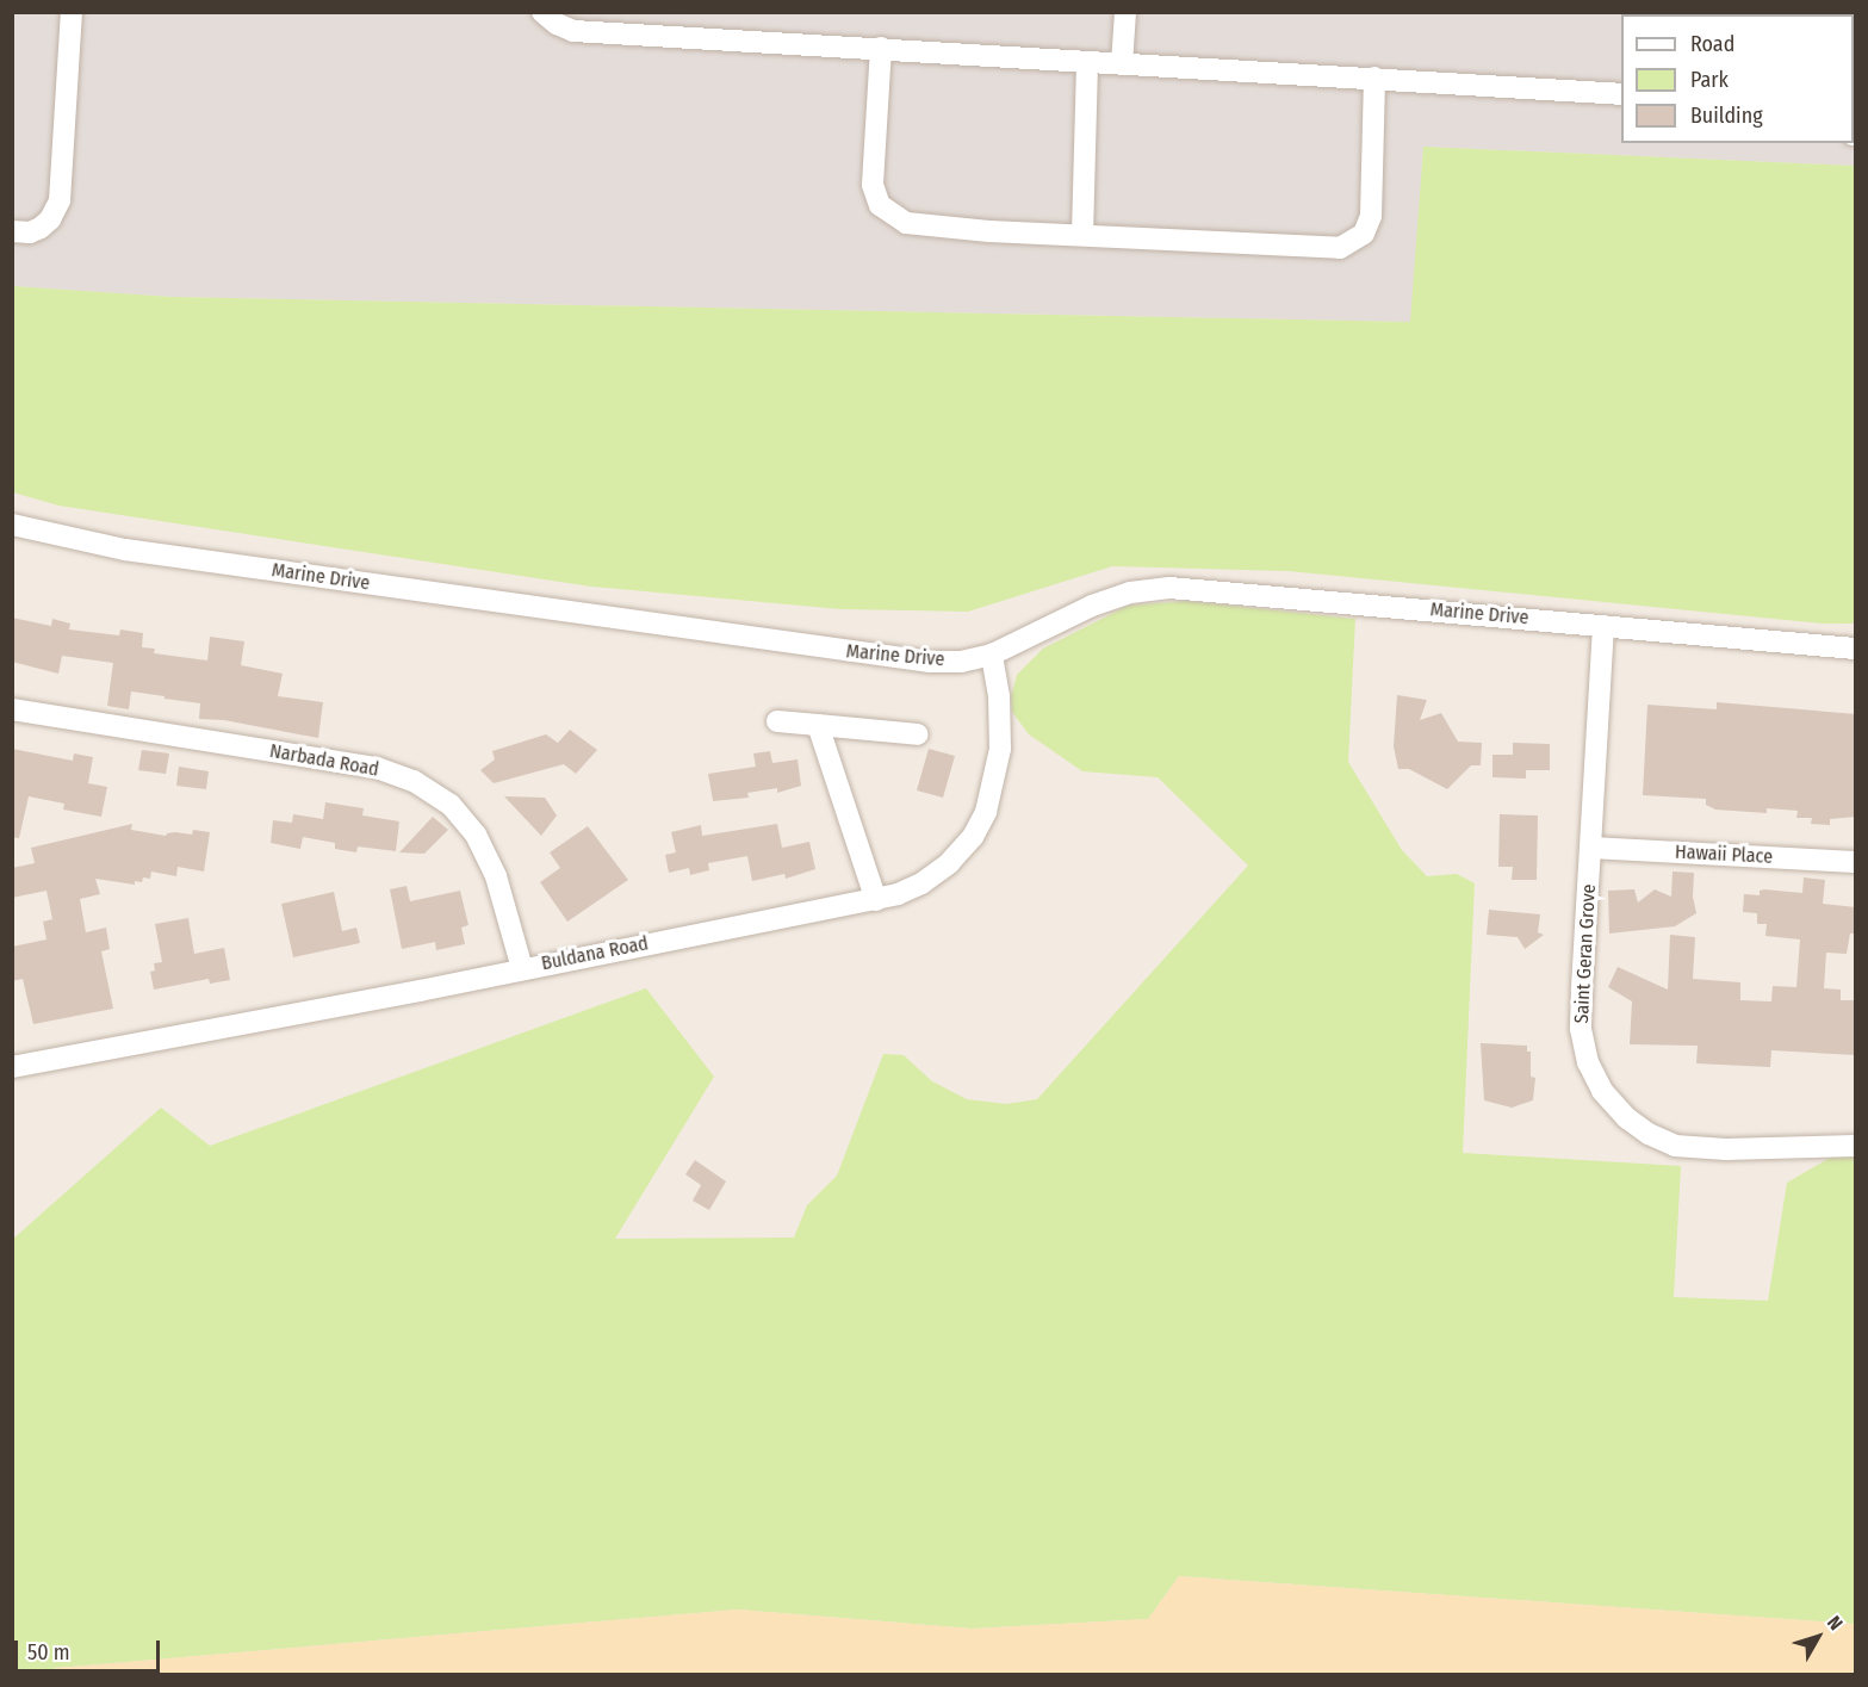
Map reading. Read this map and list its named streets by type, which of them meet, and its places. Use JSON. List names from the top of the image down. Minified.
{"streets":{"street":["Marine Drive","Narbada Road","Hawaii Place","Buldana Road","Saint Geran Grove"]},"crossings":[["Marine Drive","Buldana Road"],["Marine Drive","Saint Geran Grove"],["Narbada Road","Buldana Road"],["Hawaii Place","Saint Geran Grove"]],"legend":["Road","Park","Building"],"scale_bar":"50 m","north":"top right"}
